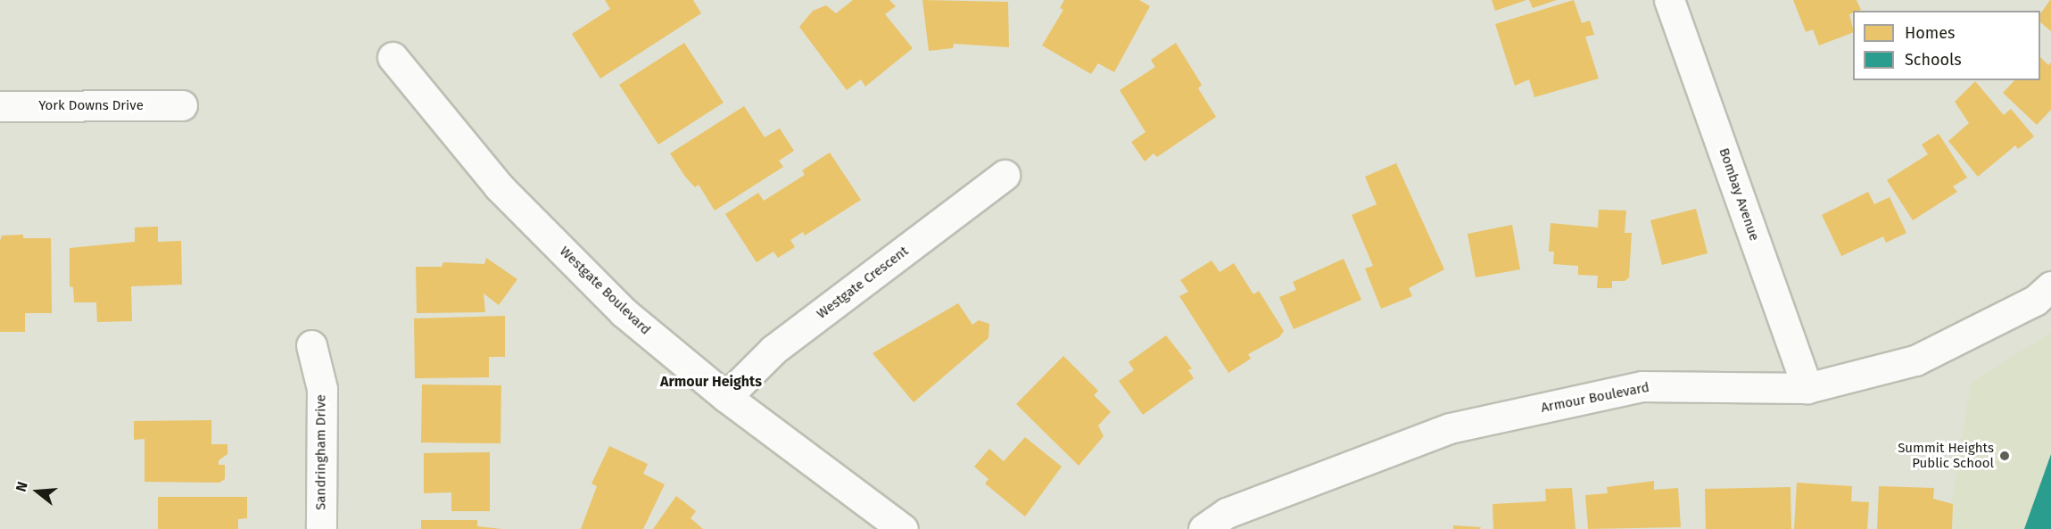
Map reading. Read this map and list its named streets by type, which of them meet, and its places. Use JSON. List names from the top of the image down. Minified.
{"streets":{"street":["York Downs Drive","Bombay Avenue","Westgate Crescent","Westgate Boulevard","Armour Boulevard","Sandringham Drive"]},"crossings":[["Bombay Avenue","Armour Boulevard"],["Westgate Crescent","Westgate Boulevard"]],"districts":["Armour Heights"],"places":["Summit Heights Public School"],"legend":["Homes","Schools"],"north":"left"}
